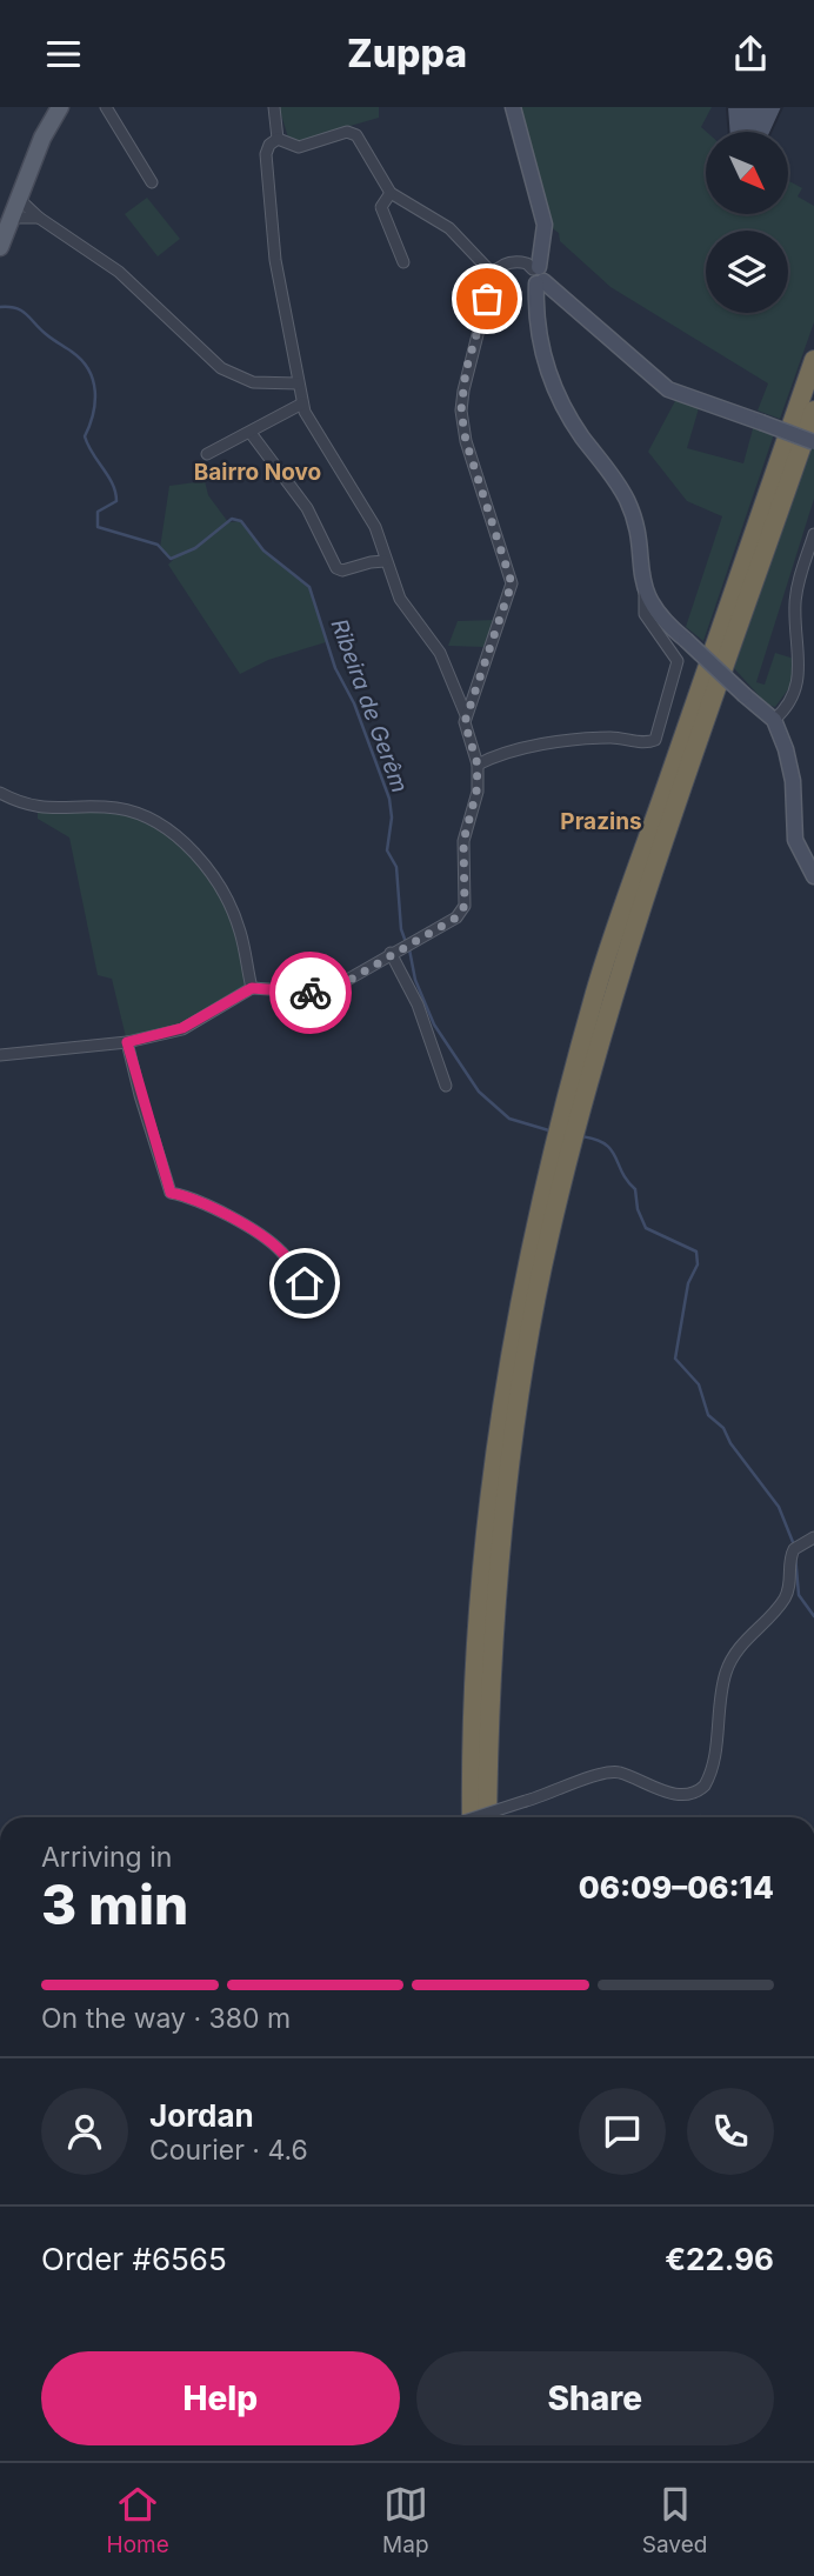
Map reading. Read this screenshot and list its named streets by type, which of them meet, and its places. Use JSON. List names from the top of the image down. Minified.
{"districts":["Bairro Novo","Prazins"],"water":["Ribeira de Gerêm"],"north":"bottom right","page":{"header":"Zuppa","heading":["3 min","Arriving in","06:09–06:14"],"panel":["Jordan","Courier · 4.6","Order #6565","€22.96"],"bar":"On the way · 380 m","buttons":["Help","Share"],"tabs":["Home","Map","Saved"]}}
